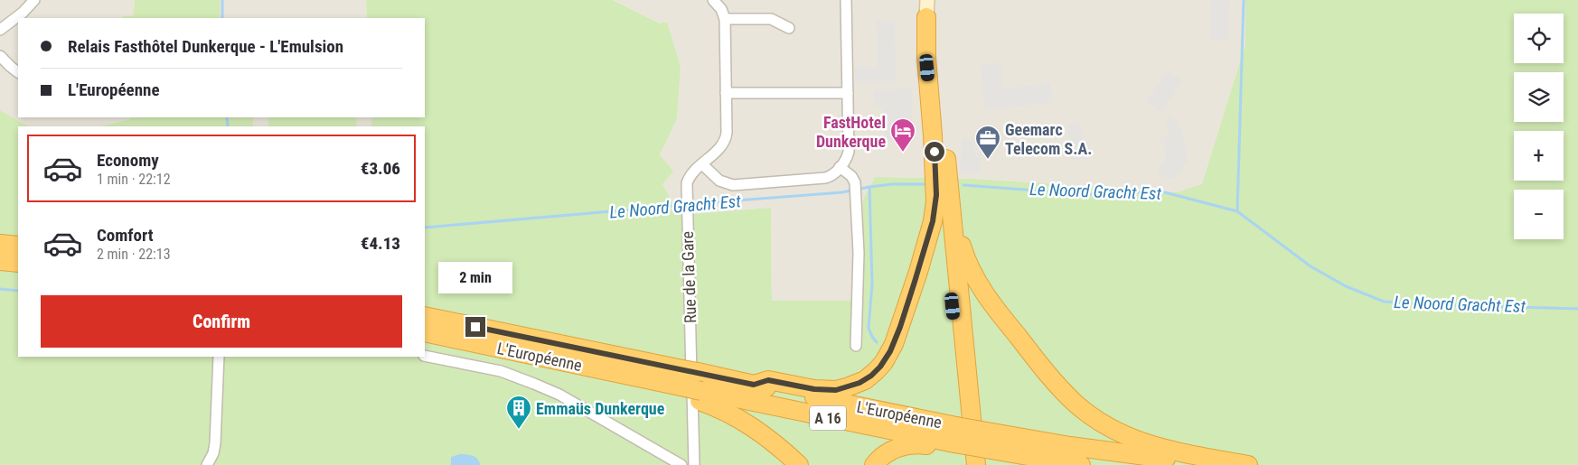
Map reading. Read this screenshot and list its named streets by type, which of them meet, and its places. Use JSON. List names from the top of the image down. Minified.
{"streets":{"highway":["L'Européenne","A 16"],"street":["Rue de la Gare"]},"water":["Le Noord Gracht Est"],"places":{"hotel":["FastHotel Dunkerque"],"office":["Geemarc Telecom S.A."],"building":["Emmaüs Dunkerque"]},"page":{"map_buttons":["+","−"],"banner":["Relais Fasthôtel Dunkerque - L'Emulsion","L'Européenne"],"list":[{"name":"Economy","note":"1 min · 22:12","value":"€3.06"},{"name":"Comfort","note":"2 min · 22:13","value":"€4.13"}],"bubble":"2 min","buttons":"Confirm"}}
